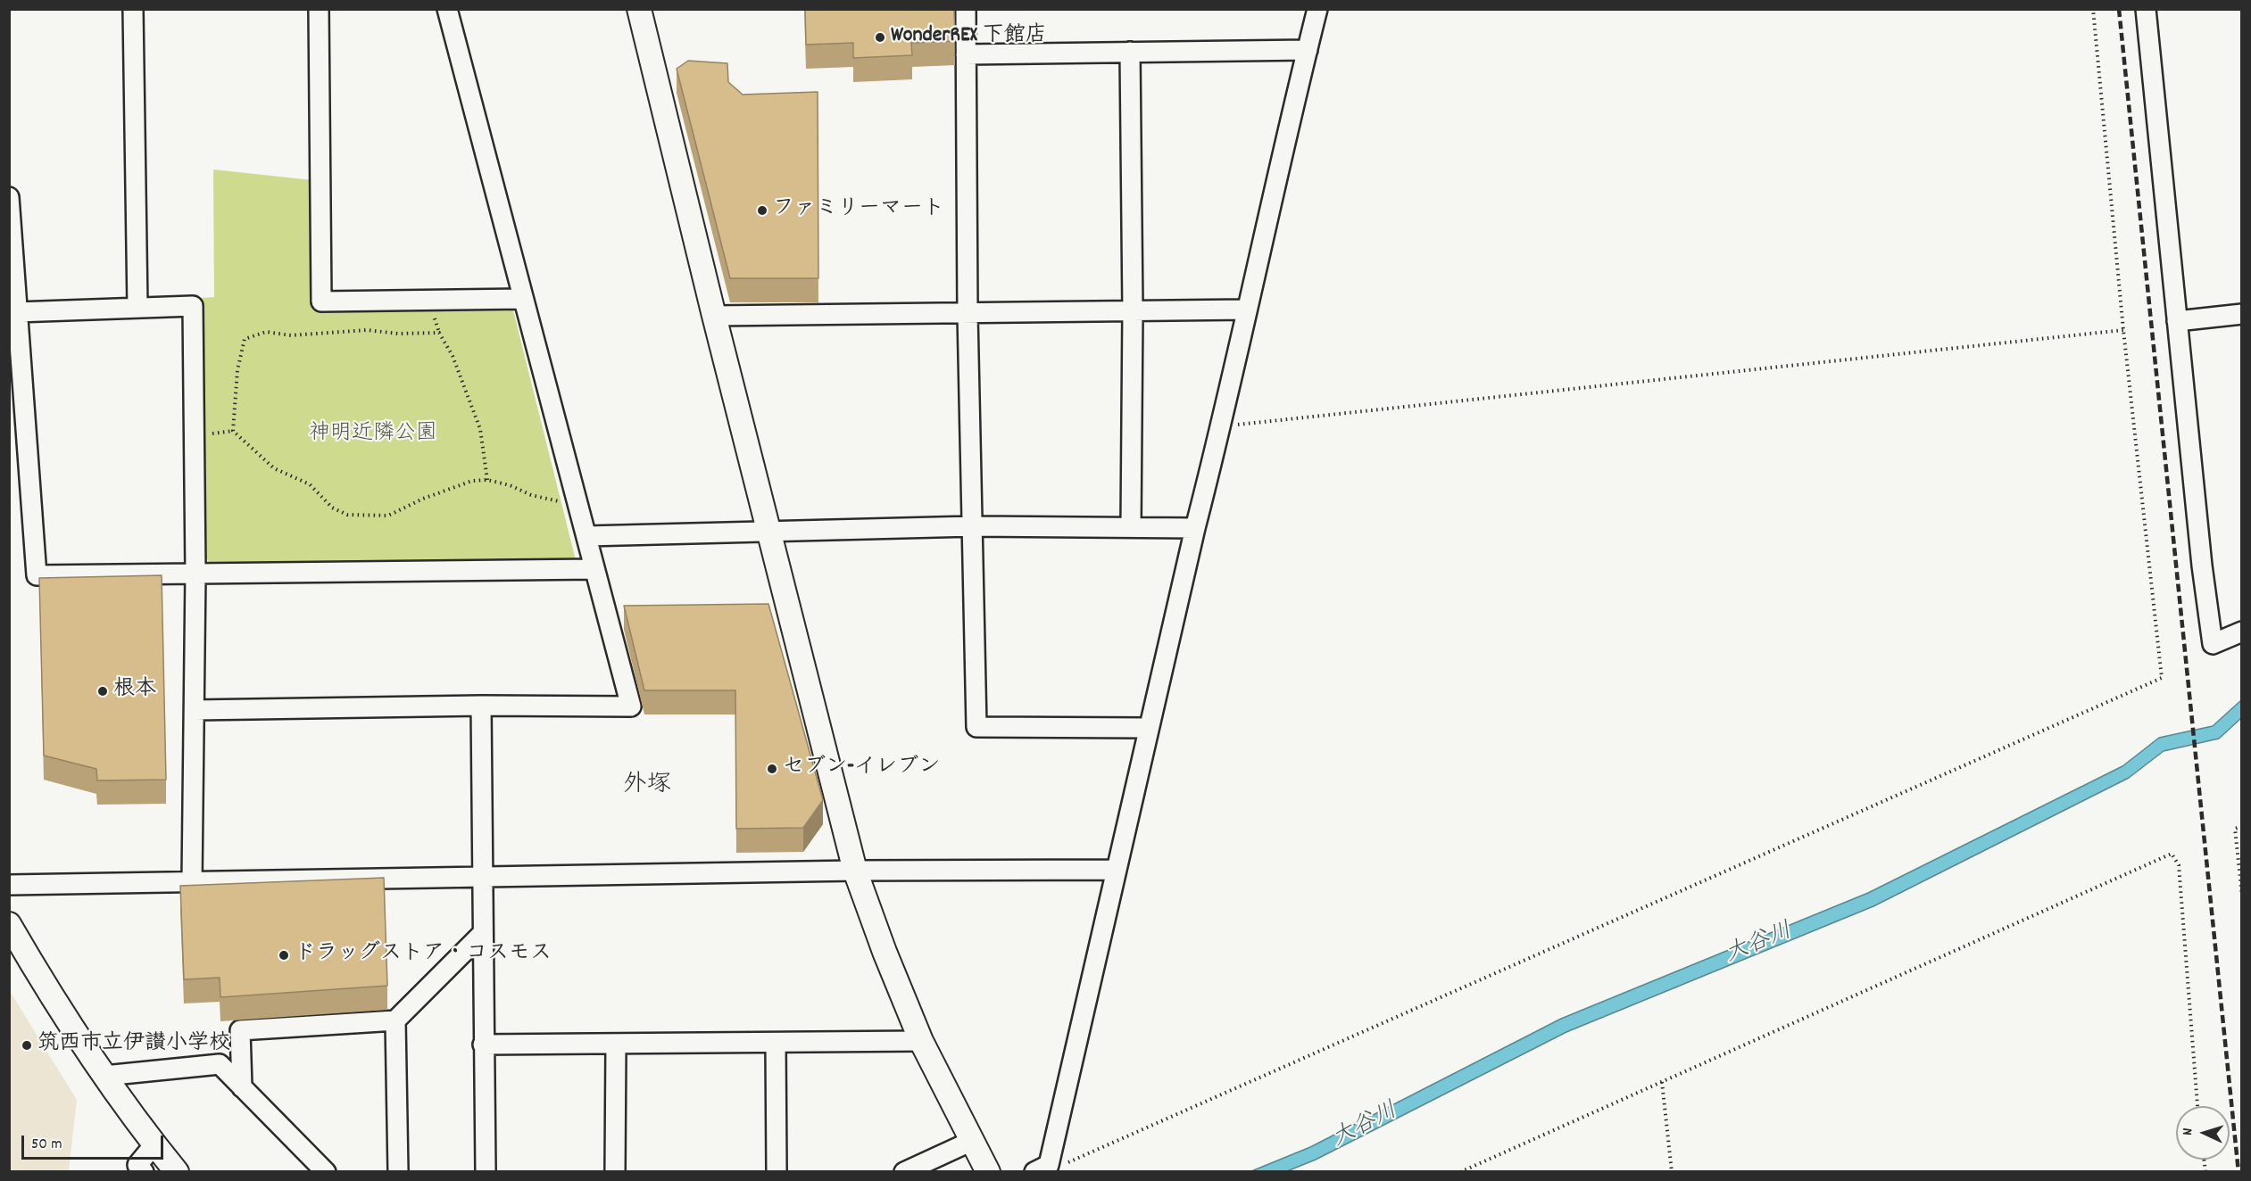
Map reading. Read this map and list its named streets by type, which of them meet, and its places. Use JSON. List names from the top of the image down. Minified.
{"districts":["外塚"],"water":["大谷川"],"parks":["神明近隣公園"],"places":["WonderREX 下館店","ファミリーマート","根本","セブン-イレブン","ドラッグストア・コスモス","筑西市立伊讃小学校"],"scale_bar":"50 m","north":"left"}
